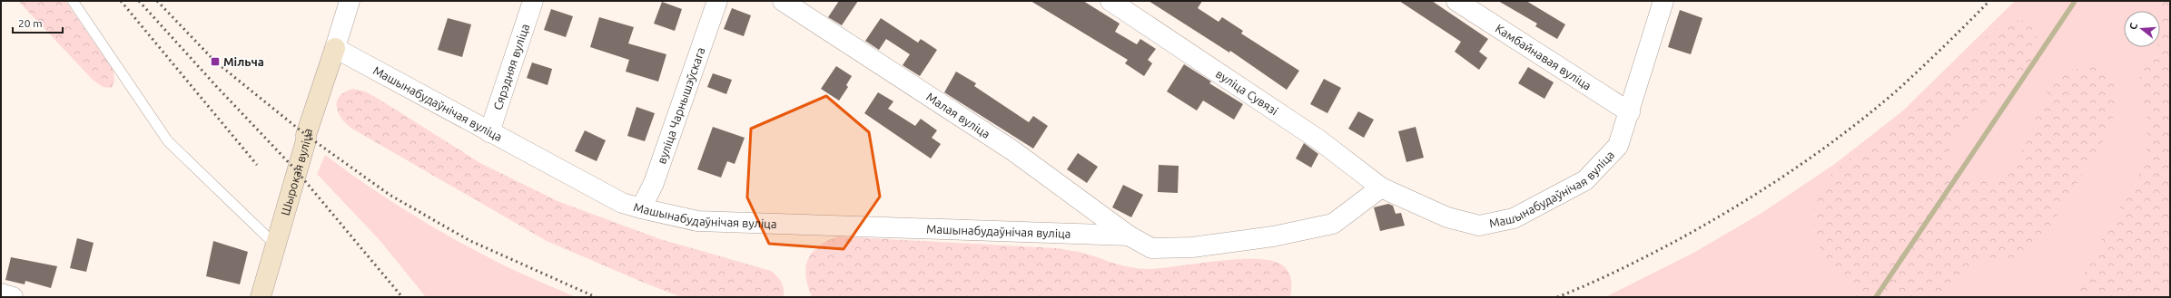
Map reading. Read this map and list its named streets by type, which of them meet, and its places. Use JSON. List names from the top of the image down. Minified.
{"streets":{"street":["Камбайнавая вуліца","Сярэдняя вуліца","вуліца Сувязі","Машынабудаўнічая вуліца","вуліца Чарнышэўскага","Малая вуліца","Шырокая вуліца"]},"crossings":[["Камбайнавая вуліца","Машынабудаўнічая вуліца"],["Сярэдняя вуліца","Машынабудаўнічая вуліца"],["вуліца Сувязі","Машынабудаўнічая вуліца"],["Машынабудаўнічая вуліца","вуліца Чарнышэўскага"],["Машынабудаўнічая вуліца","Малая вуліца"],["Машынабудаўнічая вуліца","Шырокая вуліца"]],"places":{"transit":["Мільча"]},"scale_bar":"20 m","north":"left"}
